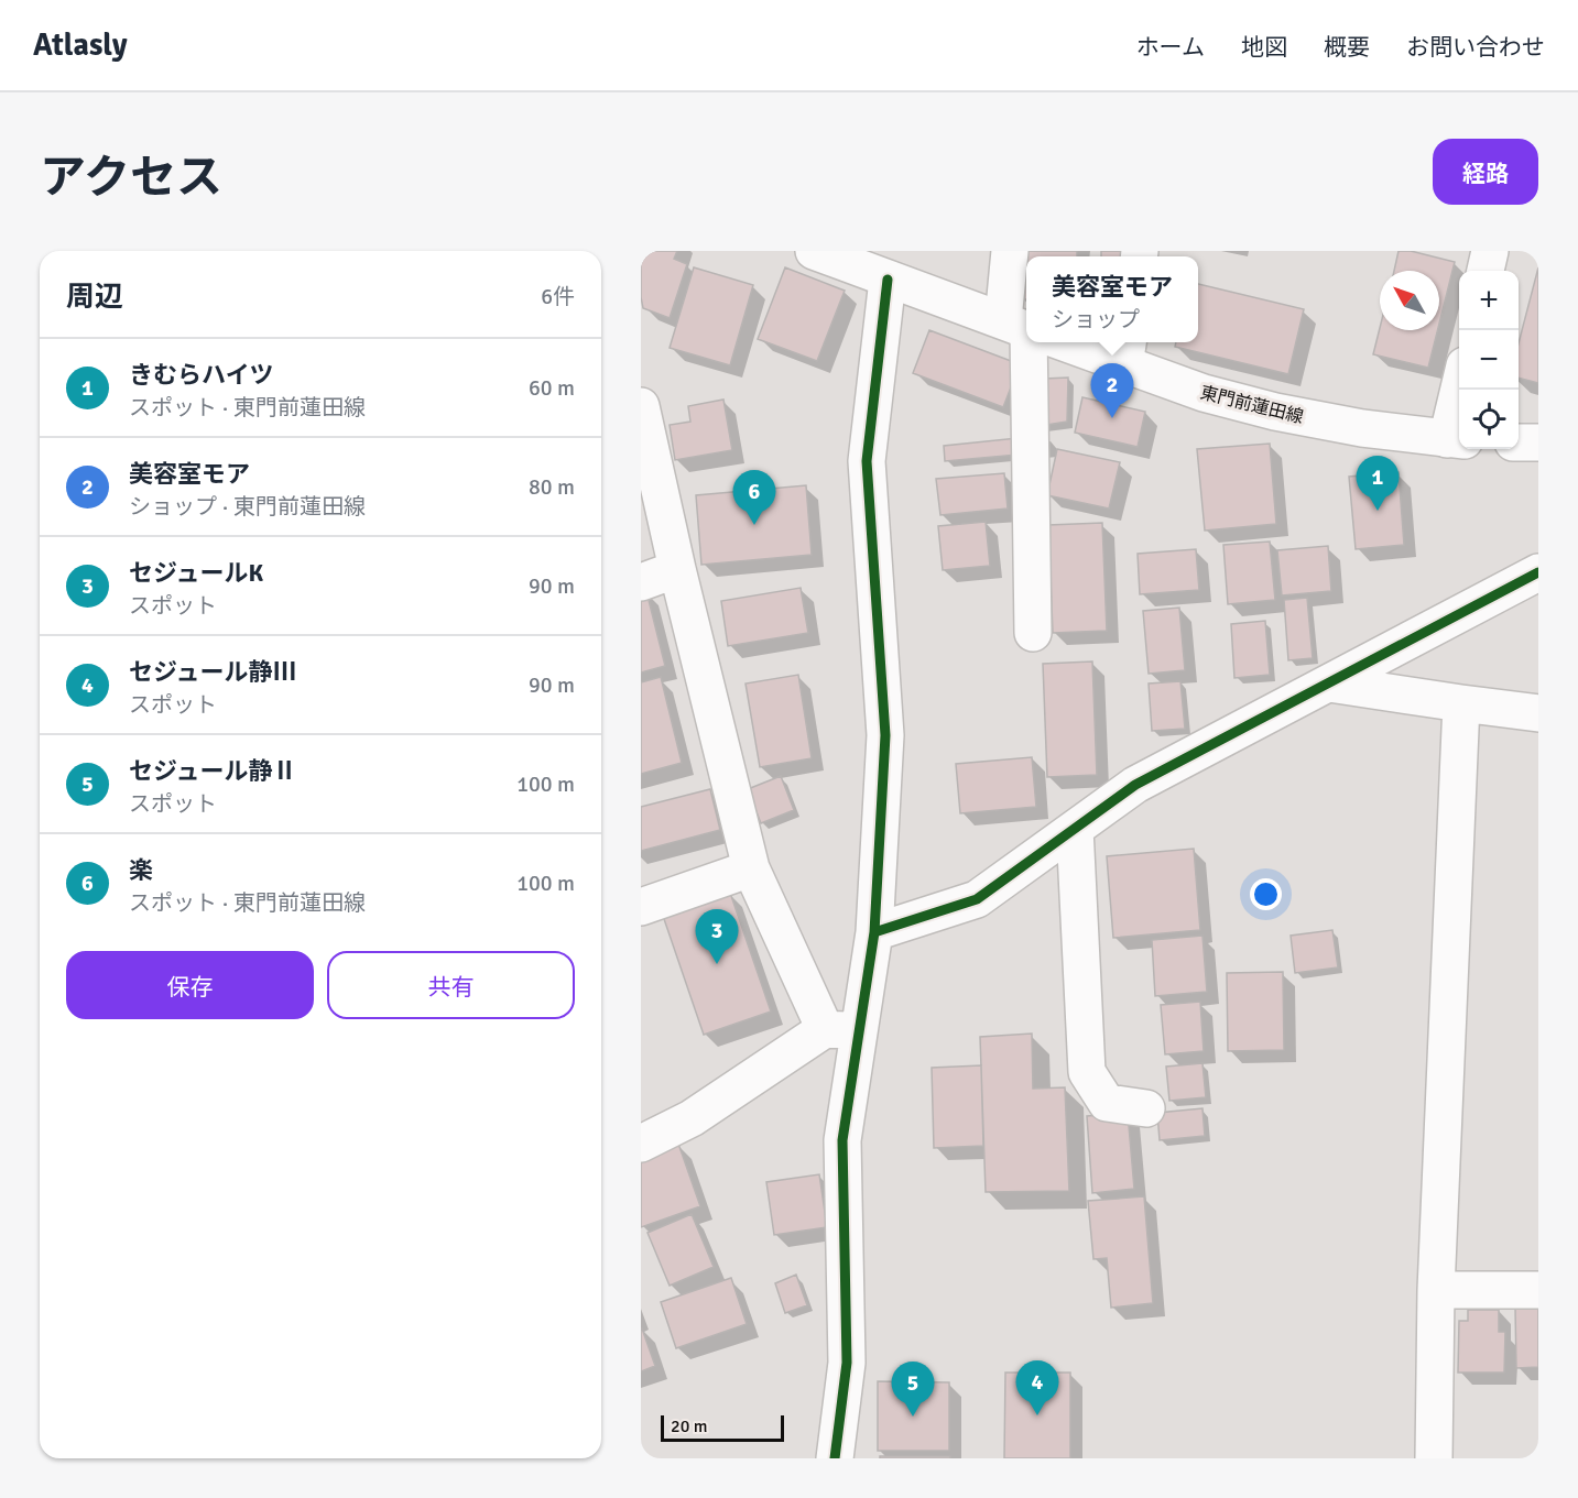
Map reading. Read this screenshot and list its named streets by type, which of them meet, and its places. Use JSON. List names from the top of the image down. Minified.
{"streets":{"street":["東門前蓮田線"]},"scale_bar":"20 m","north":"top left","page":{"header":"Atlasly","nav":["ホーム","地図","概要","お問い合わせ"],"title":"アクセス","buttons":["経路",["保存","共有"]],"heading":["周辺","6件"],"popup":["美容室モア","ショップ"],"map_buttons":["+","−"],"list":[{"mark":"1","name":"きむらハイツ","note":"スポット · 東門前蓮田線","value":"60 m"},{"mark":"2","name":"美容室モア","note":"ショップ · 東門前蓮田線","value":"80 m"},{"mark":"3","name":"セジュールK","note":"スポット","value":"90 m"},{"mark":"4","name":"セジュール静Ⅲ","note":"スポット","value":"90 m"},{"mark":"5","name":"セジュール静Ⅱ","note":"スポット","value":"100 m"},{"mark":"6","name":"楽","note":"スポット · 東門前蓮田線","value":"100 m"}],"pins":["2","1","6","3","4","5"],"scale":"20 m"}}
